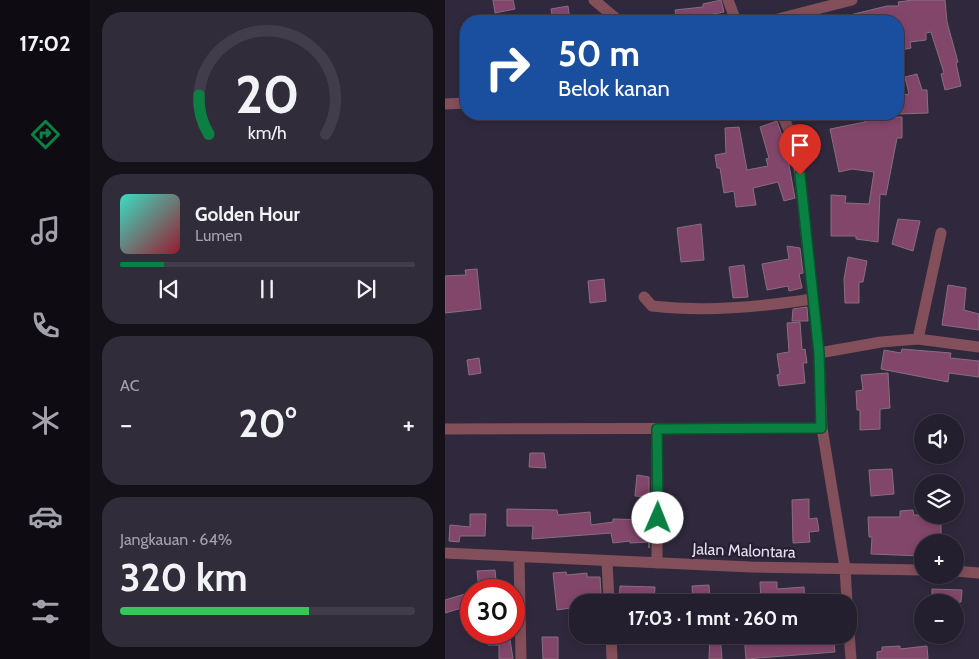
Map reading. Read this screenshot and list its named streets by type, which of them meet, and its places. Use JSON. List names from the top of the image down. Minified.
{"streets":{"street":["Jalan Malontara"]},"page":{"tabs":"17:02","turn":["50 m","Belok kanan"],"song":["Golden Hour","Lumen"],"tile":["AC",["Jangkauan · 64%","320 km"]],"heat":["−","20°","+"],"map_buttons":["+","−"],"limit":"30","trip":"17:03 · 1 mnt · 260 m","gauge":["20","km/h"]}}
